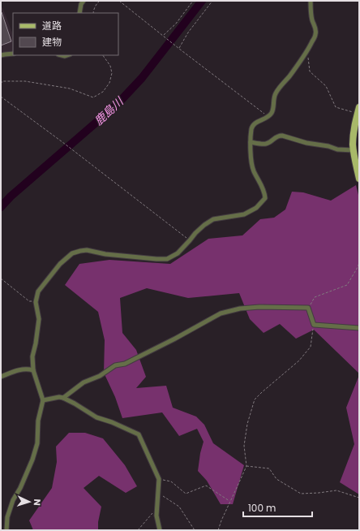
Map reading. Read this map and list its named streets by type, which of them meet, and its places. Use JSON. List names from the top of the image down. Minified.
{"water":["鹿島川"],"legend":["道路","建物"],"scale_bar":"100 m","north":"right"}
